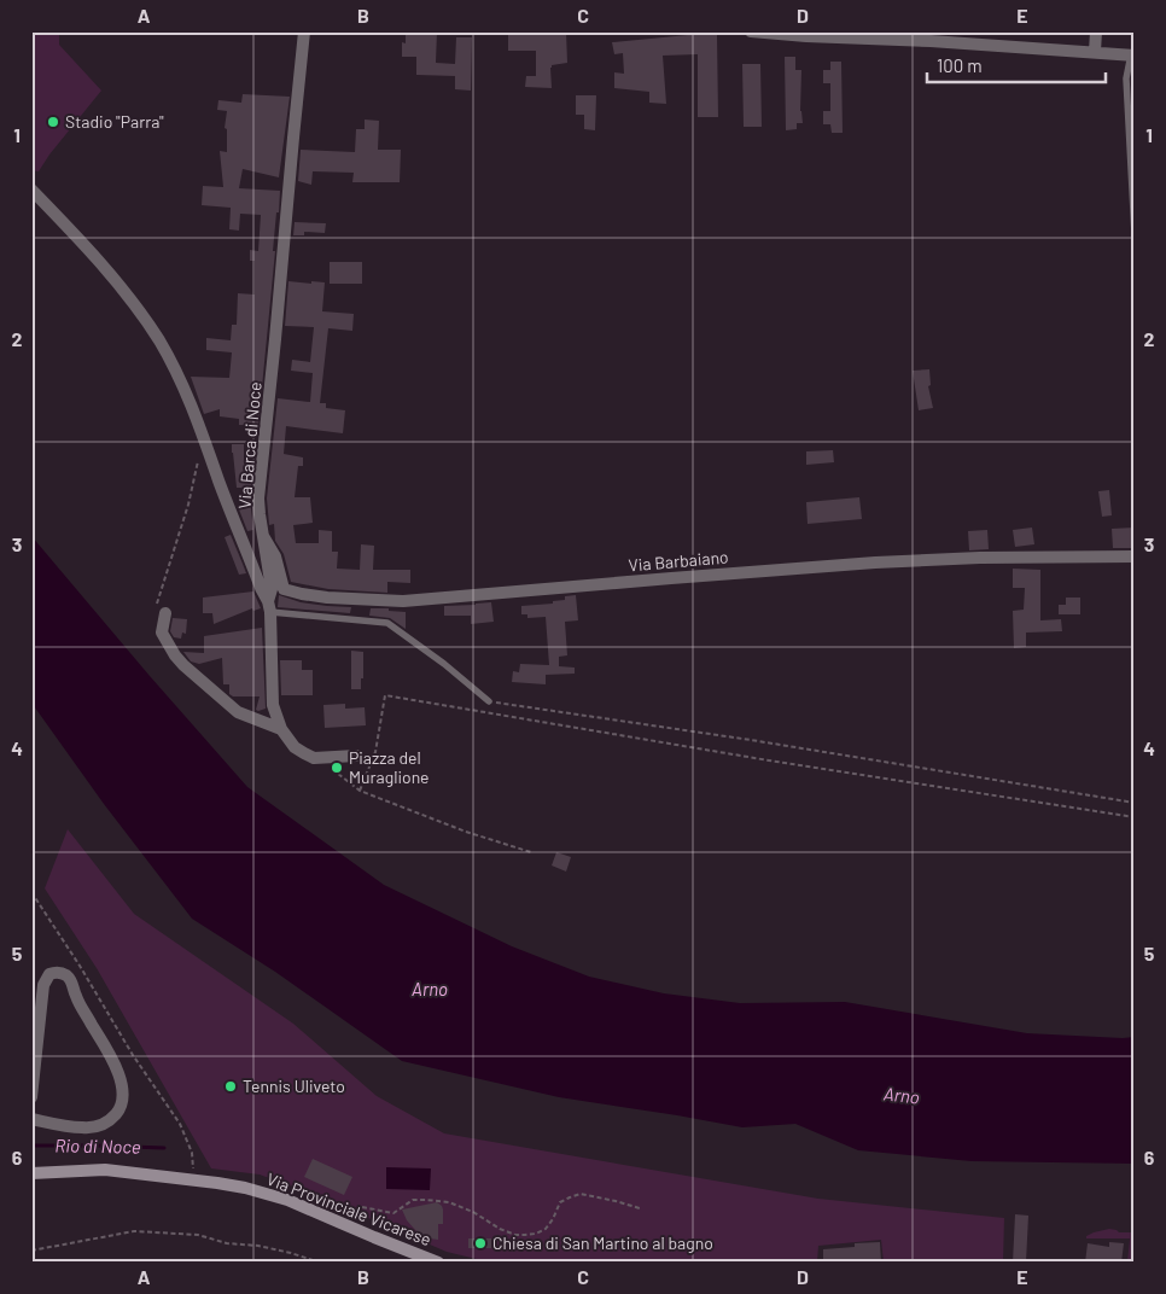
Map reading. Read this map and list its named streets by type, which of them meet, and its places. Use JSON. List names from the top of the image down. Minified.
{"streets":{"main road":["Via Provinciale Vicarese"],"street":["Via Barca di Noce","Via Barbaiano"]},"crossings":[["Via Barca di Noce","Via Barbaiano"]],"water":["Arno","Rio di Noce"],"places":["Stadio \"Parra\"","Piazza del Muraglione","Tennis Uliveto","Chiesa di San Martino al bagno"],"scale_bar":"100 m","grid":{"columns":["A","B","C","D","E"],"rows":["1","2","3","4","5","6"]}}
